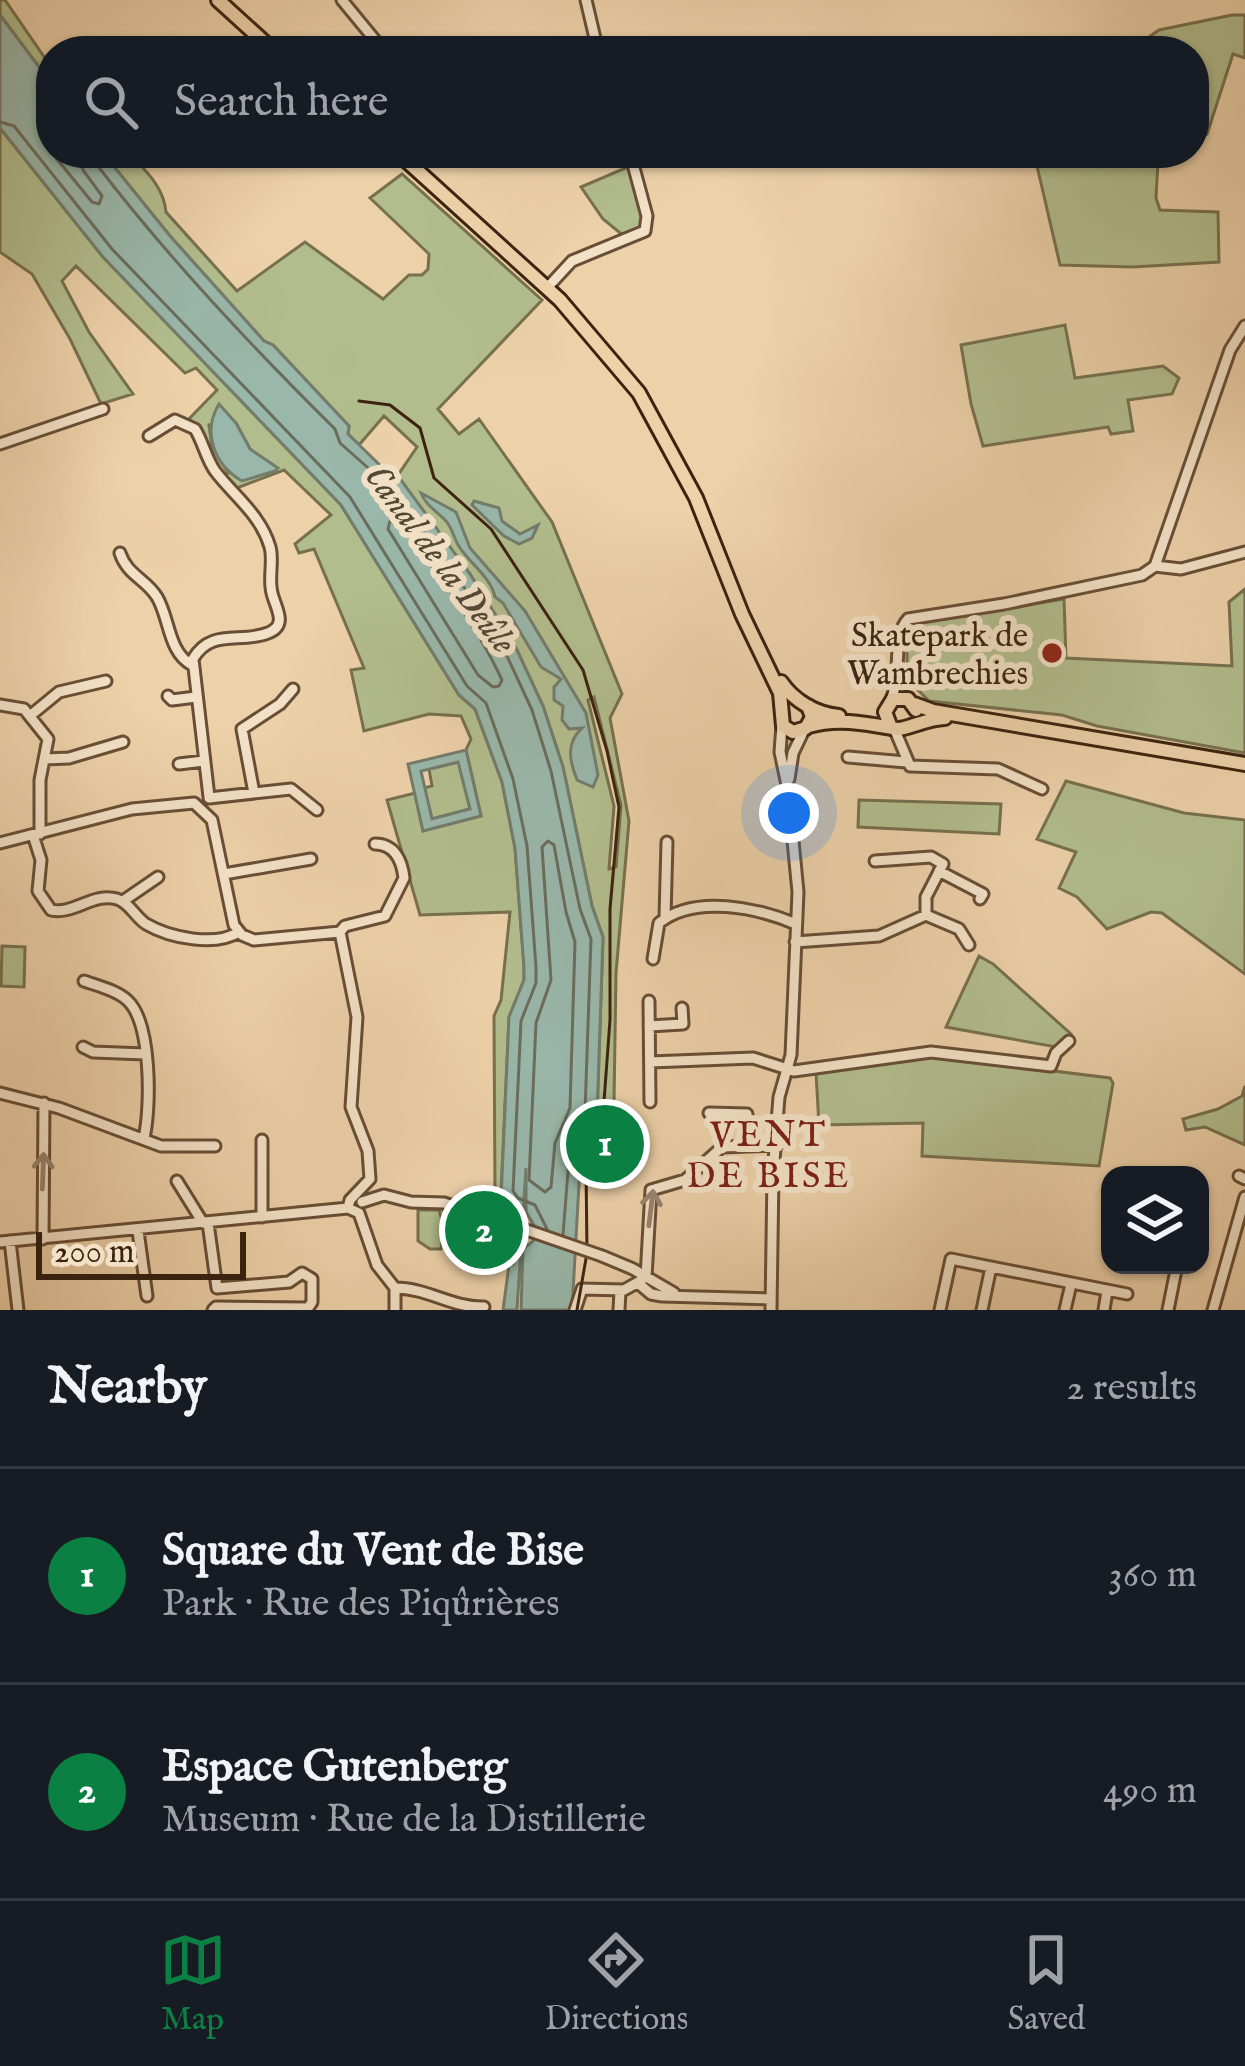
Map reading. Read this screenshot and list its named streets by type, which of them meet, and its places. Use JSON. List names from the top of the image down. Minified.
{"districts":["VENT DE BISE"],"water":["Canal de la Deûle"],"places":["Skatepark de Wambrechies"],"scale_bar":"200 m","page":{"search":"Search here","pins":["1","2"],"scale":"200 m","heading":["Nearby","2 results"],"list":[{"mark":"1","name":"Square du Vent de Bise","note":"Park · Rue des Piqûrières","value":"360 m"},{"mark":"2","name":"Espace Gutenberg","note":"Museum · Rue de la Distillerie","value":"490 m"}],"nav":["Map","Directions","Saved"]}}
